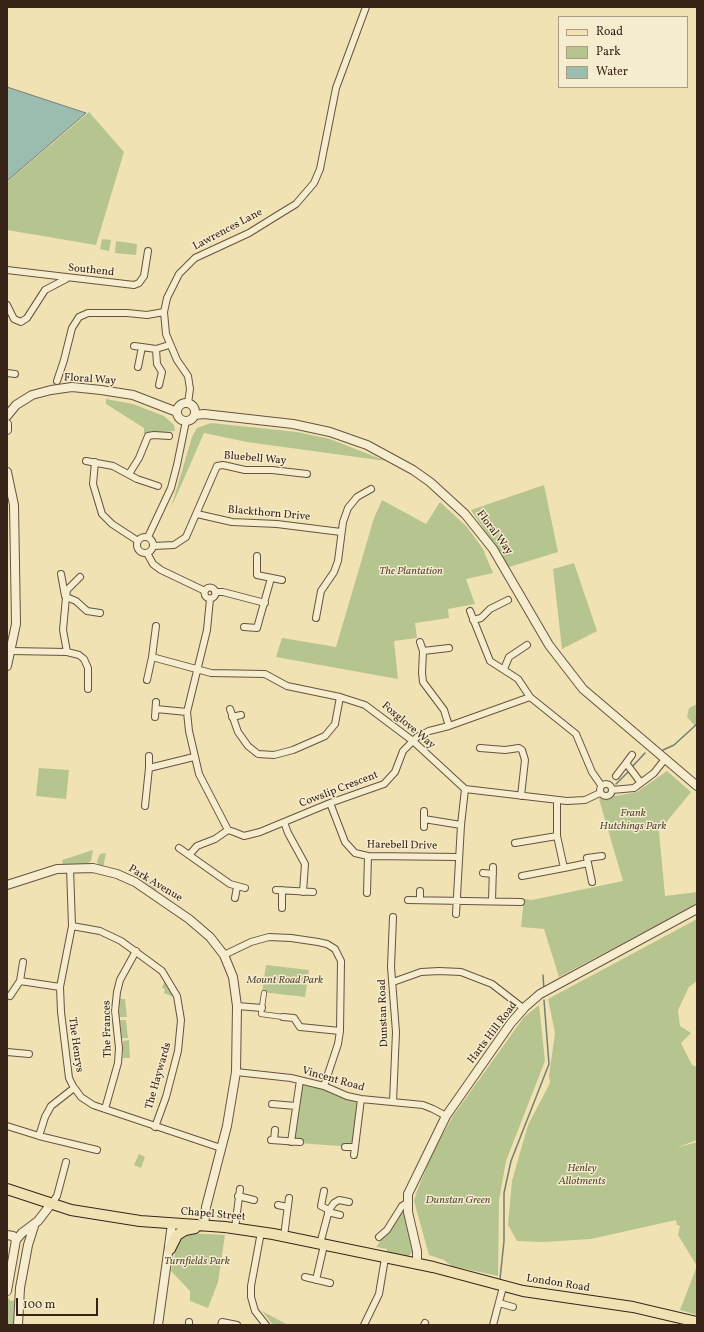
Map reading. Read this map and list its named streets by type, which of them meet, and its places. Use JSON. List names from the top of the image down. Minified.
{"streets":{"main road":["Chapel Street","London Road"],"street":["Lawrences Lane","Southend","Floral Way","Bluebell Way","Blackthorn Drive","Foxglove Way","Cowslip Crescent","Harebell Drive","Park Avenue","Dunstan Road","The Frances","Harts Hill Road","The Henrys","The Haywards","Vincent Road"]},"crossings":[["Bluebell Way","Blackthorn Drive"],["Foxglove Way","Cowslip Crescent"],["Cowslip Crescent","Harebell Drive"],["Park Avenue","The Henrys"],["Park Avenue","Vincent Road"],["Park Avenue","Chapel Street"],["Dunstan Road","Vincent Road"],["The Frances","The Henrys"],["The Frances","The Haywards"],["Harts Hill Road","Vincent Road"],["Harts Hill Road","Chapel Street"],["Harts Hill Road","London Road"],["The Henrys","The Haywards"],["Chapel Street","London Road"]],"parks":["The Plantation","Frank Hutchings Park","Mount Road Park","Henley Allotments","Dunstan Green","Turnfields Park"],"legend":["Road","Park","Water"],"scale_bar":"100 m"}
